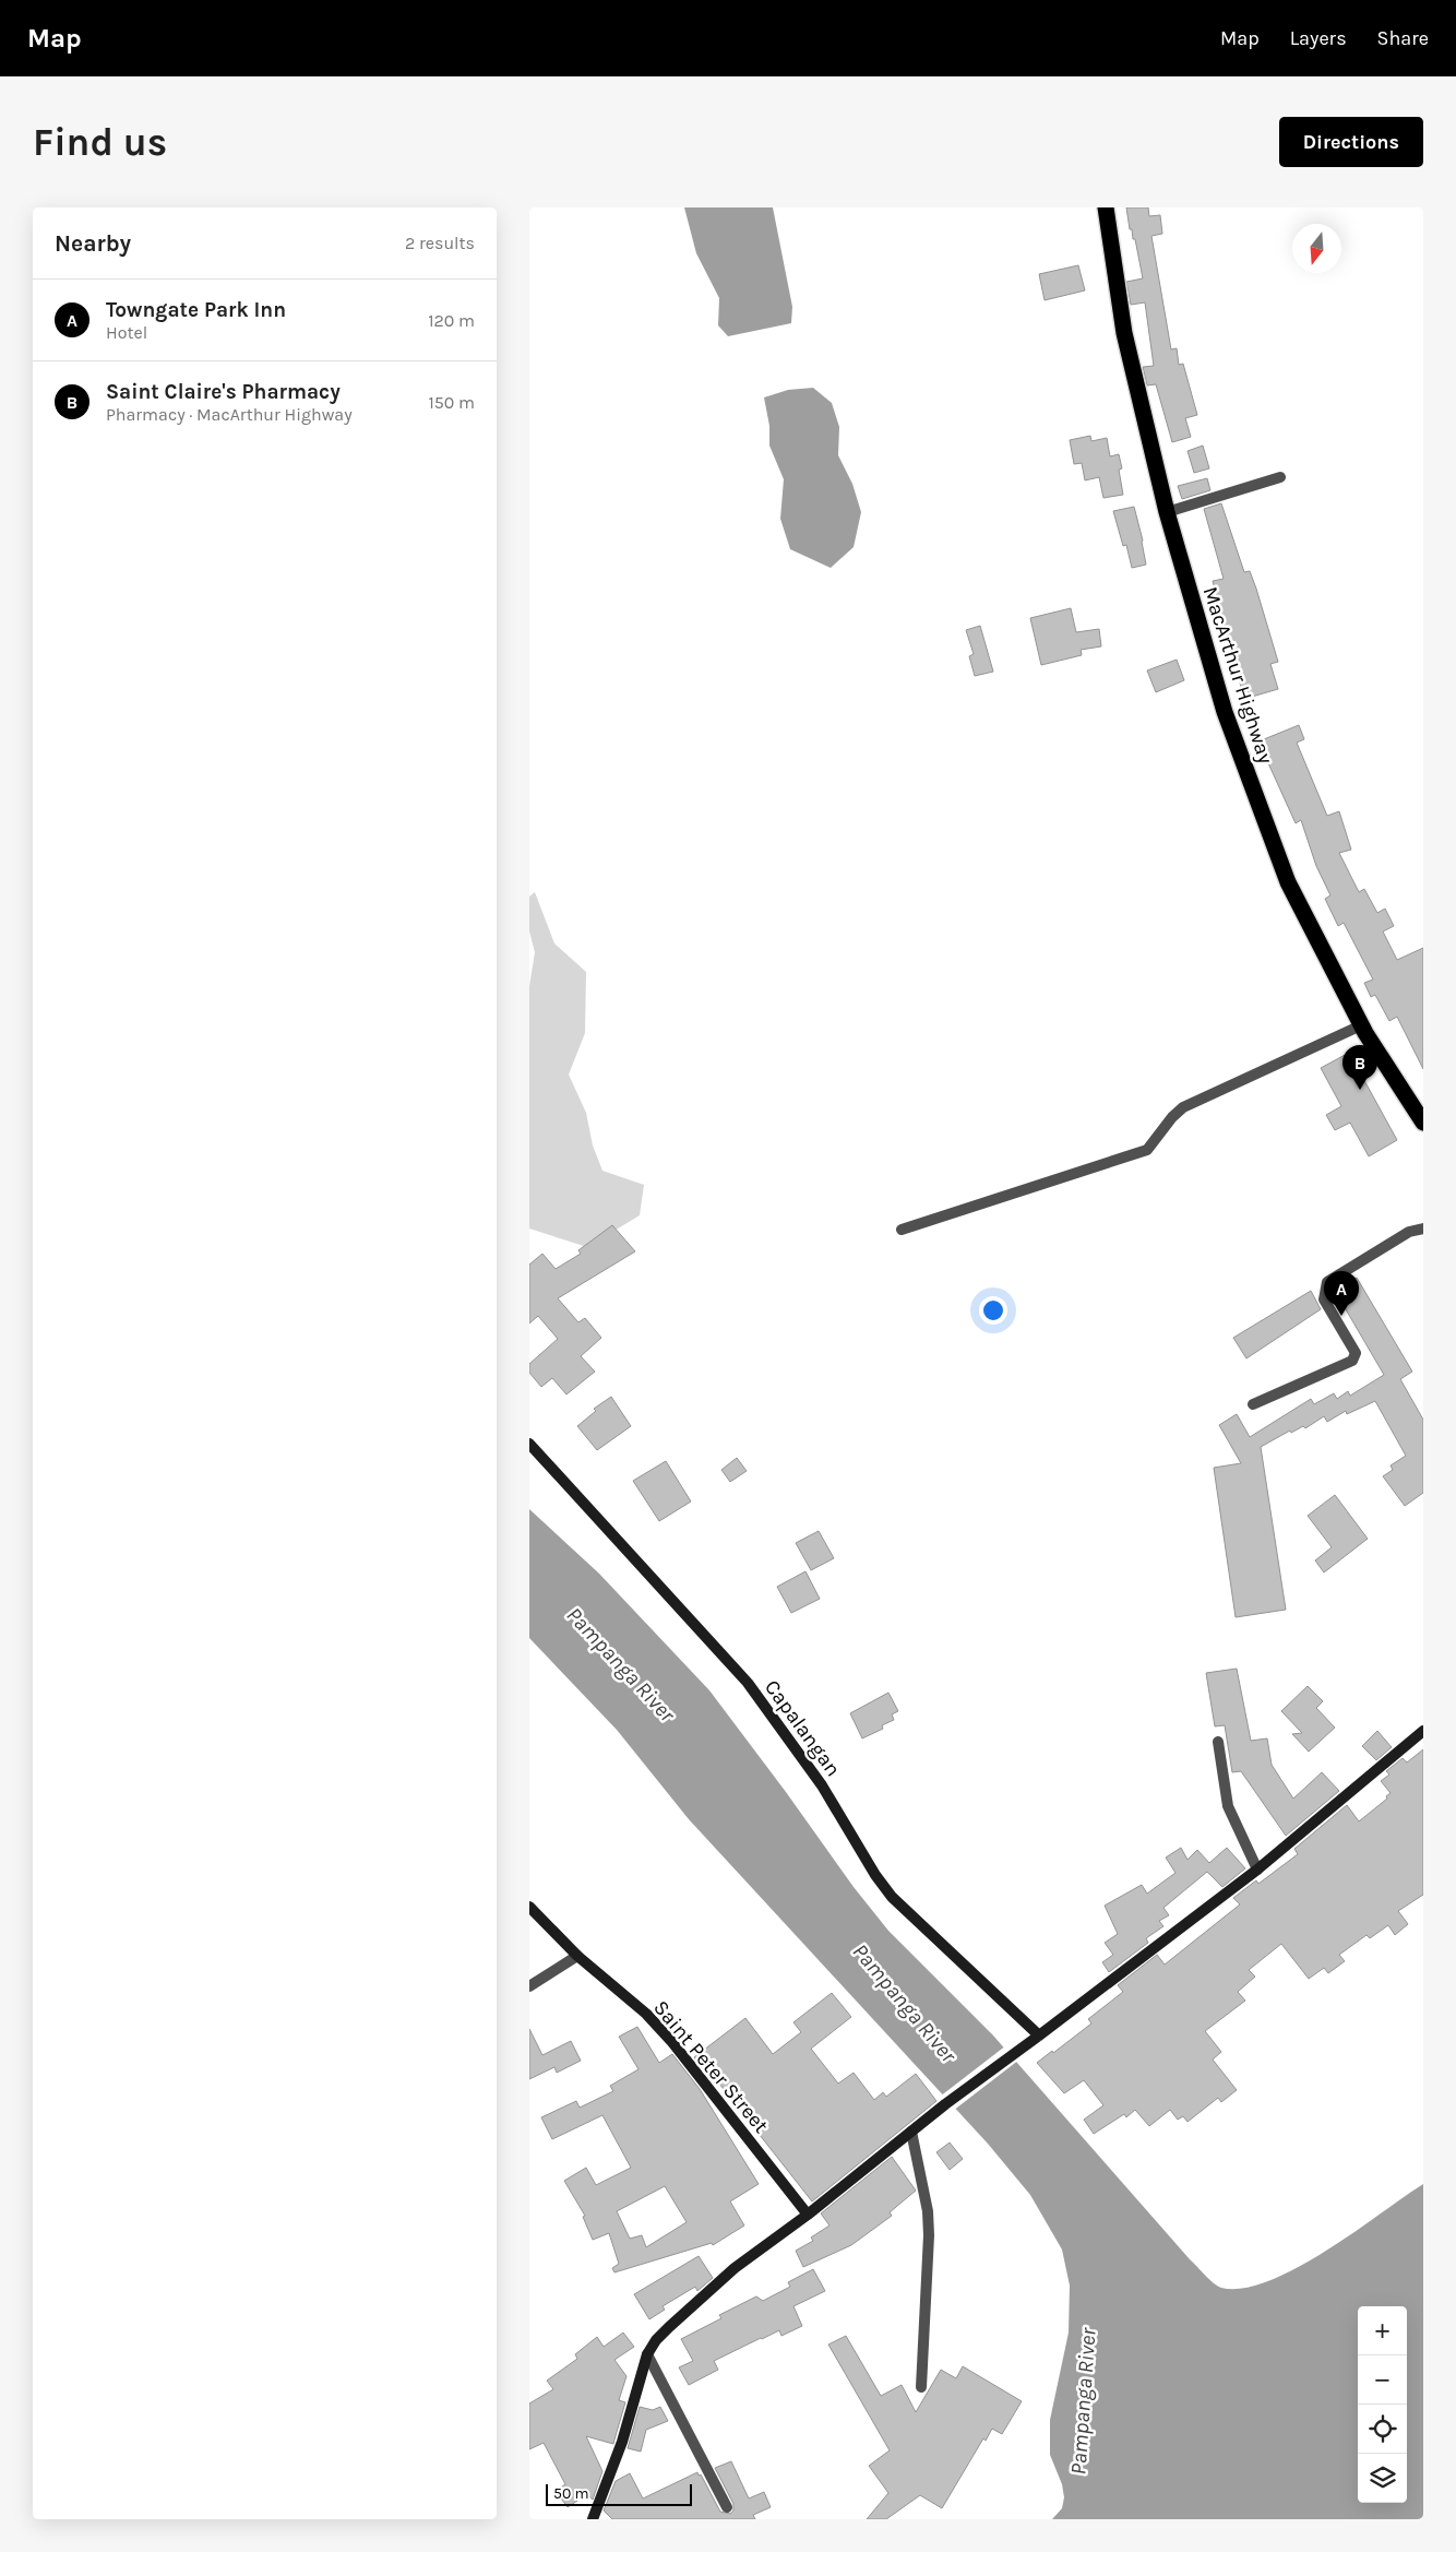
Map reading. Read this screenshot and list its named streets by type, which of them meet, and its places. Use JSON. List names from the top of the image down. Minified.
{"streets":{"highway":["MacArthur Highway"],"main road":["Capalangan","Saint Peter Street"]},"water":["Pampanga River"],"scale_bar":"50 m","north":"bottom","page":{"header":"Map","nav":["Map","Layers","Share"],"buttons":"Directions","title":"Find us","heading":["Nearby","2 results"],"list":[{"mark":"A","name":"Towngate Park Inn","note":"Hotel","value":"120 m"},{"mark":"B","name":"Saint Claire's Pharmacy","note":"Pharmacy · MacArthur Highway","value":"150 m"}],"pins":["B","A"],"map_buttons":["+","−"],"scale":"50 m"}}
